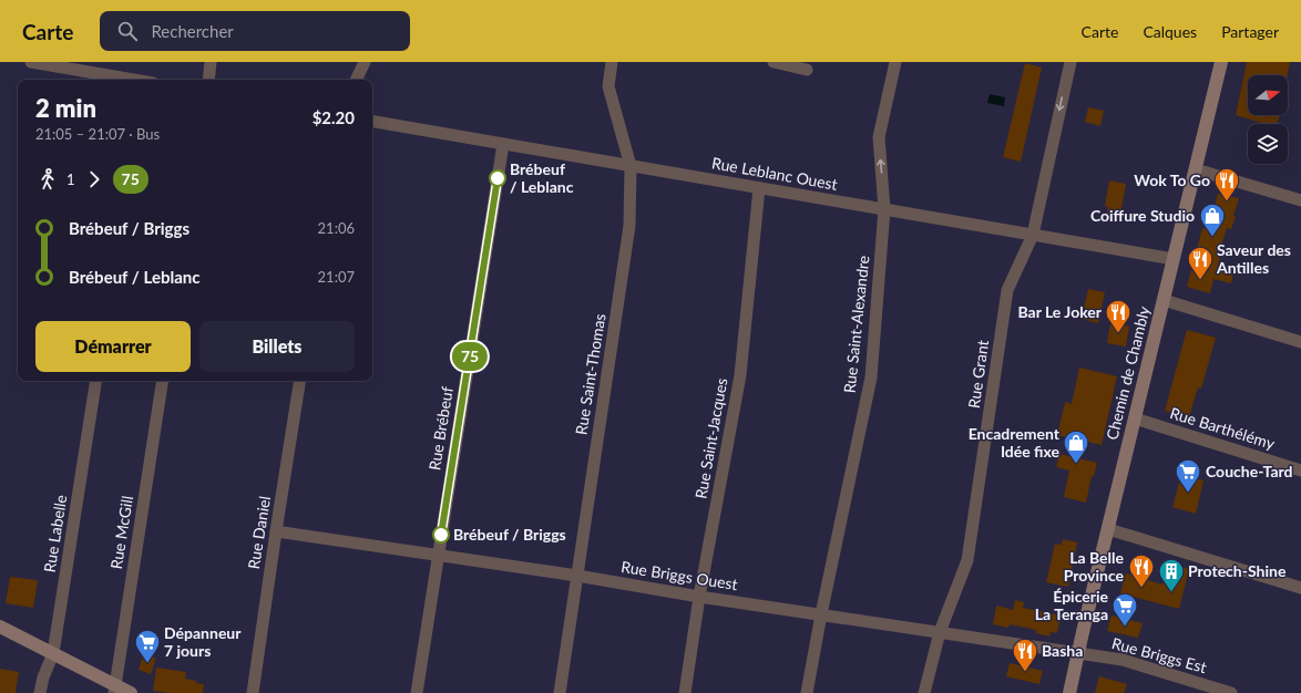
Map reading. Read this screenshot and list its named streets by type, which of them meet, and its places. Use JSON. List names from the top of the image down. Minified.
{"streets":{"main road":["Chemin de Chambly"],"street":["Rue Leblanc Ouest","Rue Saint-Alexandre","Rue Saint-Thomas","Rue Grant","Rue Brébeuf","Rue Barthélémy","Rue Saint-Jacques","Rue McGill","Rue Daniel","Rue Labelle","Rue Briggs Ouest","Rue Briggs Est"]},"crossings":[["Rue Leblanc Ouest","Rue Saint-Alexandre"],["Rue Leblanc Ouest","Chemin de Chambly"],["Rue Leblanc Ouest","Rue Saint-Thomas"],["Rue Leblanc Ouest","Rue Grant"],["Rue Leblanc Ouest","Rue Brébeuf"],["Rue Leblanc Ouest","Rue Saint-Jacques"],["Rue Saint-Alexandre","Rue Briggs Ouest"],["Chemin de Chambly","Rue Barthélémy"],["Chemin de Chambly","Rue Briggs Ouest"],["Chemin de Chambly","Rue Briggs Est"],["Rue Saint-Thomas","Rue Briggs Ouest"],["Rue Grant","Rue Briggs Ouest"],["Rue Brébeuf","Rue Briggs Ouest"],["Rue Saint-Jacques","Rue Briggs Ouest"],["Rue Daniel","Rue Briggs Ouest"],["Rue Briggs Ouest","Rue Briggs Est"]],"places":{"other":["Brébeuf / Leblanc","Brébeuf / Briggs"],"restaurant":["Wok To Go","Saveur des Antilles","Bar Le Joker","La Belle Province","Basha"],"shop":["Coiffure Studio","Encadrement Idée fixe"],"supermarket":["Couche-Tard","Épicerie La Teranga","Dépanneur 7 jours"],"building":["Protech-Shine"]},"lines":["bus line 75"],"north":"right","page":{"header":"Carte","search":"Rechercher","nav":["Carte","Calques","Partager"],"on_map":"75","heading":["2 min","21:05 – 21:07 · Bus","$2.20"],"legs":["1","75"],"list":[{"name":"Brébeuf / Briggs","value":"21:06"},{"name":"Brébeuf / Leblanc","value":"21:07"}],"buttons":["Démarrer","Billets"]}}
